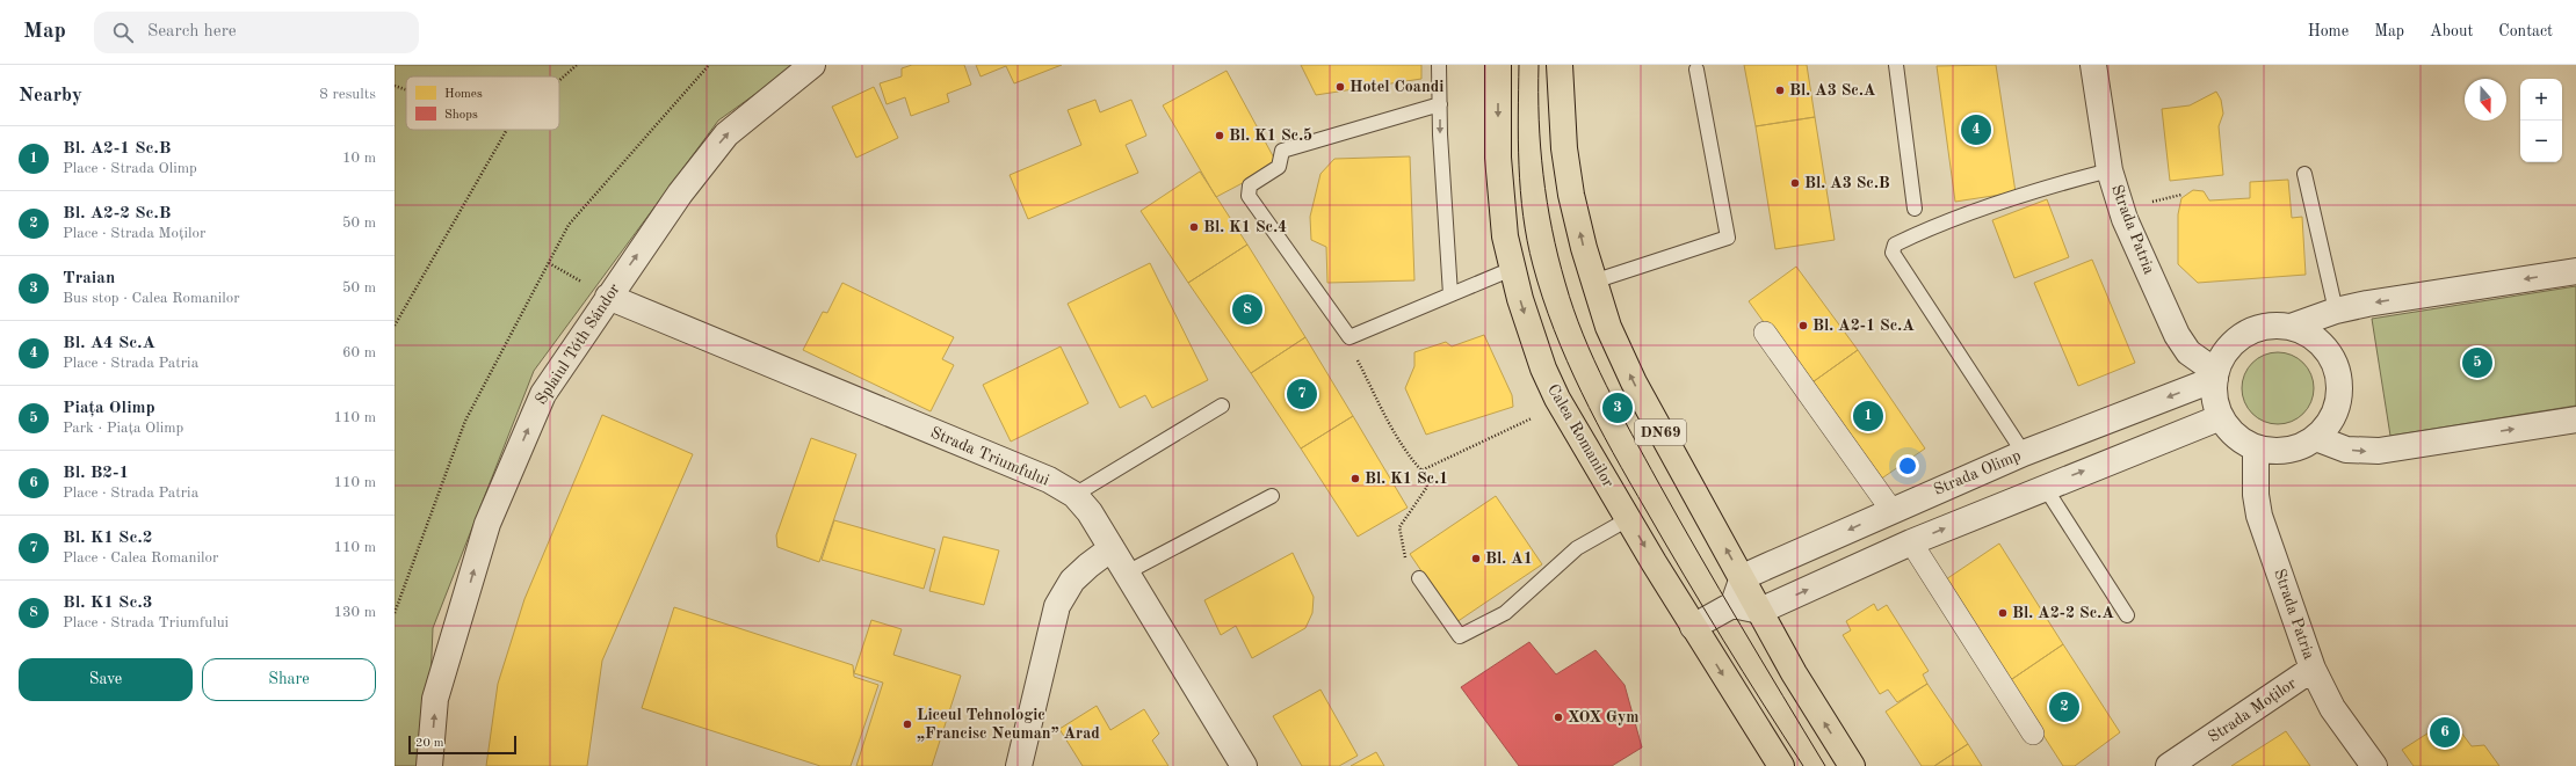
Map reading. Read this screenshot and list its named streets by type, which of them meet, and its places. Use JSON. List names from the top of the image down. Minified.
{"streets":{"main road":["DN69","Calea Romanilor"],"street":["Strada Patria","Splaiul Tóth Sándor","Strada Triumfului","Strada Olimp","Strada Moților"]},"crossings":[["Strada Patria","Strada Olimp"],["Strada Patria","Strada Moților"],["Splaiul Tóth Sándor","Strada Triumfului"],["DN69","Strada Olimp"]],"one_way":["Splaiul Tóth Sándor"],"places":["Hotel Coandi","Bl. A3 Sc.A","Bl. K1 Sc.5","Bl. A3 Sc.B","Bl. K1 Sc.4","Bl. A2-1 Sc.A","Bl. K1 Sc.1","Bl. A1","Bl. A2-2 Sc.A","XOX Gym","Liceul Tehnologic „Francisc Neuman” Arad"],"legend":["Homes","Shops"],"scale_bar":"20 m","north":"bottom","page":{"header":"Map","search":"Search here","nav":["Home","Map","About","Contact"],"heading":["Nearby","8 results"],"map_buttons":["+","−"],"pins":["4","8","5","7","3","1","2","6"],"list":[{"mark":"1","name":"Bl. A2-1 Sc.B","note":"Place · Strada Olimp","value":"10 m"},{"mark":"2","name":"Bl. A2-2 Sc.B","note":"Place · Strada Moților","value":"50 m"},{"mark":"3","name":"Traian","note":"Bus stop · Calea Romanilor","value":"50 m"},{"mark":"4","name":"Bl. A4 Sc.A","note":"Place · Strada Patria","value":"60 m"},{"mark":"5","name":"Piața Olimp","note":"Park · Piața Olimp","value":"110 m"},{"mark":"6","name":"Bl. B2-1","note":"Place · Strada Patria","value":"110 m"},{"mark":"7","name":"Bl. K1 Sc.2","note":"Place · Calea Romanilor","value":"110 m"},{"mark":"8","name":"Bl. K1 Sc.3","note":"Place · Strada Triumfului","value":"130 m"}],"buttons":["Save","Share"],"scale":"20 m"}}
